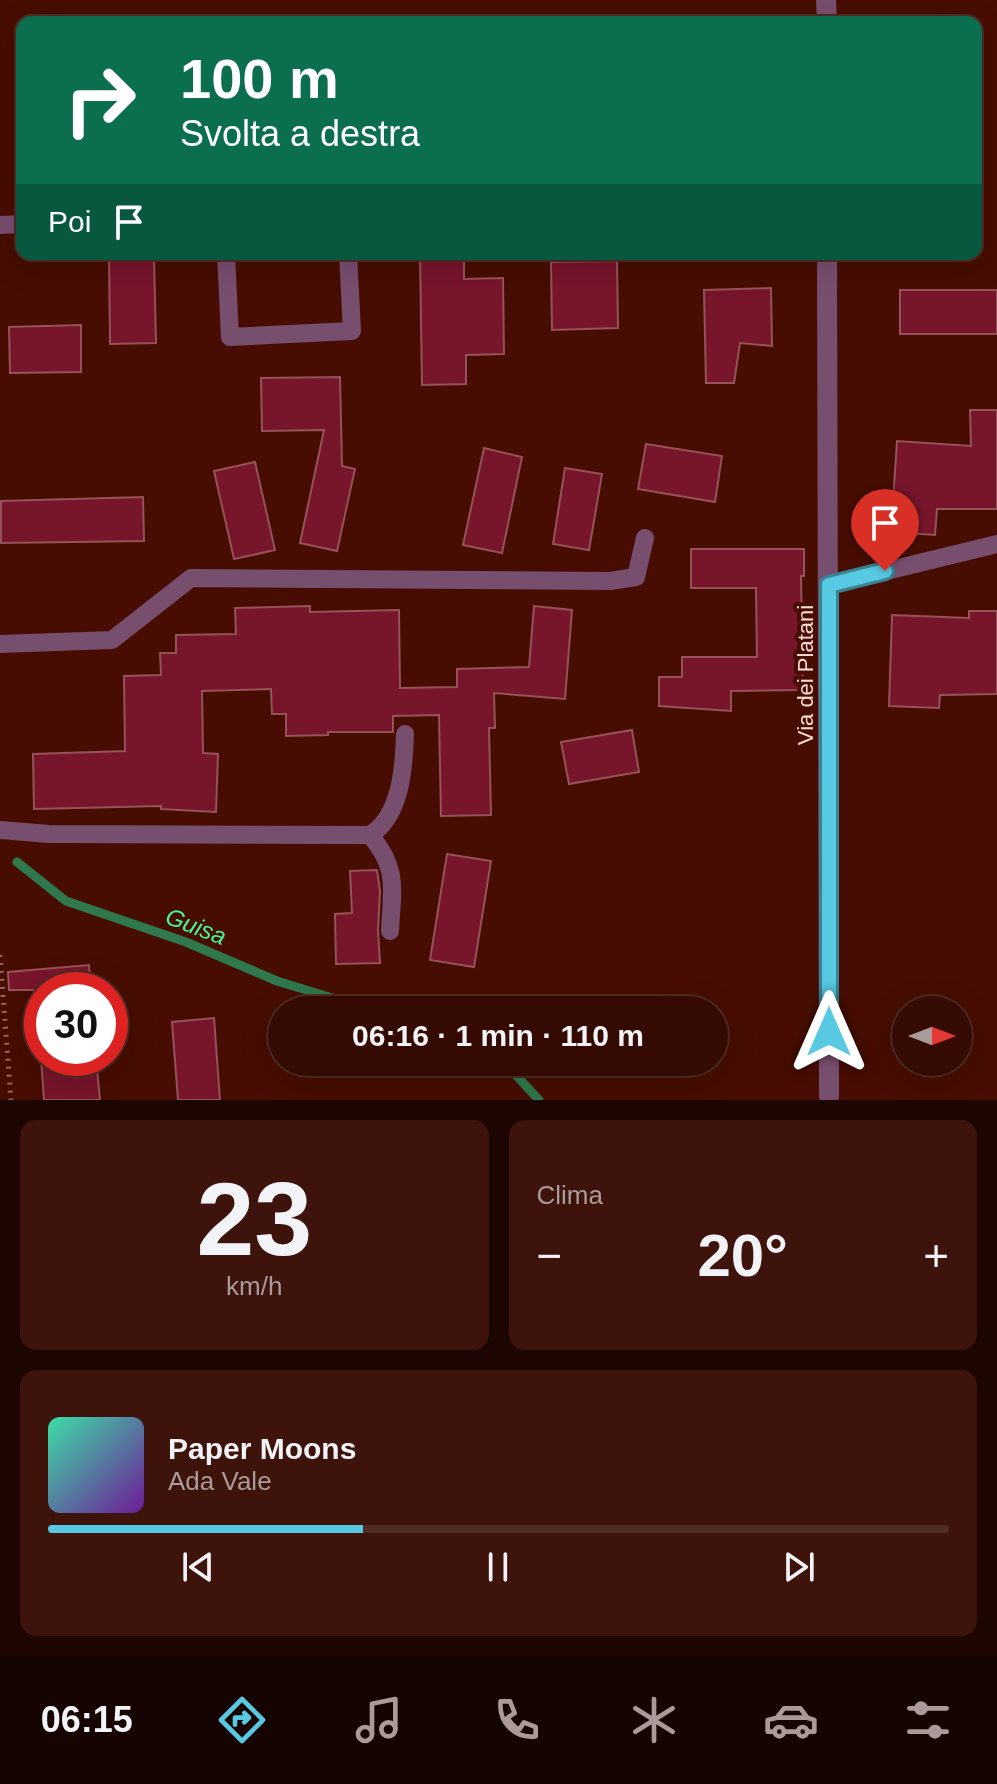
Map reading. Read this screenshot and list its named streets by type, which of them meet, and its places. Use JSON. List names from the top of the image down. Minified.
{"streets":{"street":["Via dei Platani"]},"water":["Guisa"],"north":"right","page":{"turn":["100 m","Svolta a destra"],"then":"Poi","limit":"30","trip":"06:16 · 1 min · 110 m","tile":[["23","km/h"],"Clima"],"heat":["−","20°","+"],"song":["Paper Moons","Ada Vale"],"tabs":"06:15"}}
